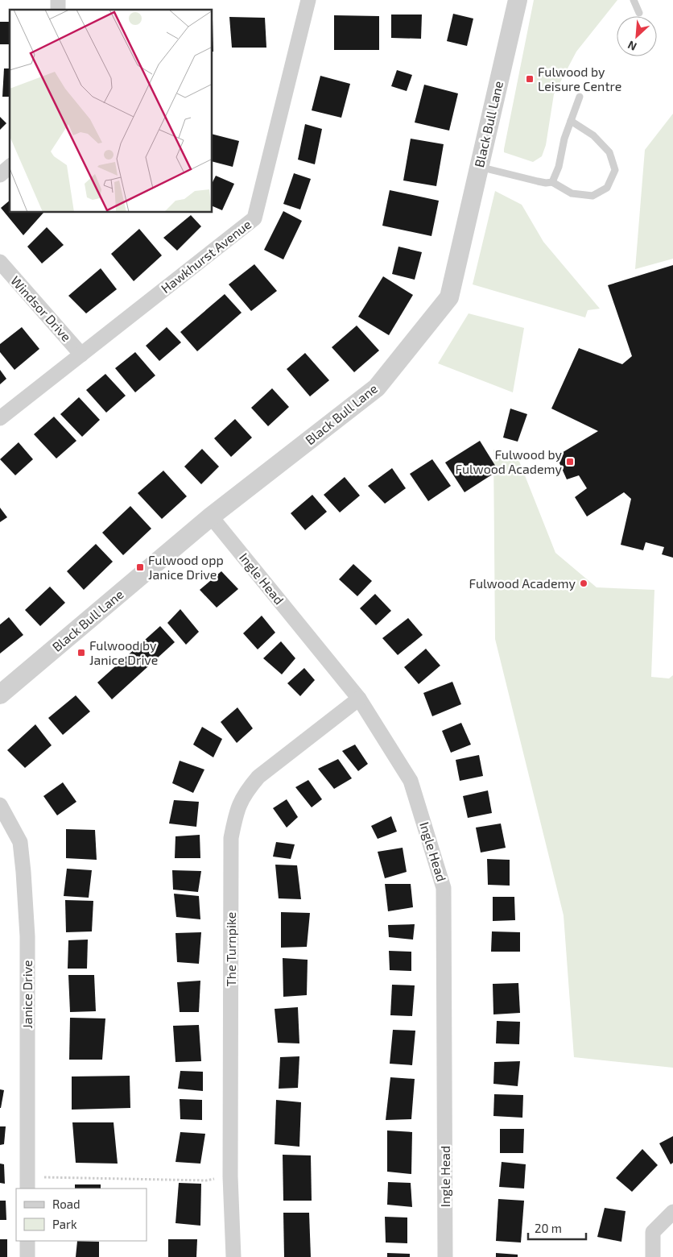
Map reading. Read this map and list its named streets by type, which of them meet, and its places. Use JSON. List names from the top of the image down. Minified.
{"streets":{"street":["Black Bull Lane","Hawkhurst Avenue","Windsor Drive","Ingle Head","The Turnpike","Janice Drive"]},"crossings":[["Black Bull Lane","Ingle Head"],["Hawkhurst Avenue","Windsor Drive"],["Ingle Head","The Turnpike"]],"places":{"transit":["Fulwood by Leisure Centre","Fulwood by Fulwood Academy","Fulwood opp Janice Drive","Fulwood by Janice Drive"],"other":["Fulwood Academy"]},"legend":["Road","Park"],"scale_bar":"20 m","north":"bottom left"}
